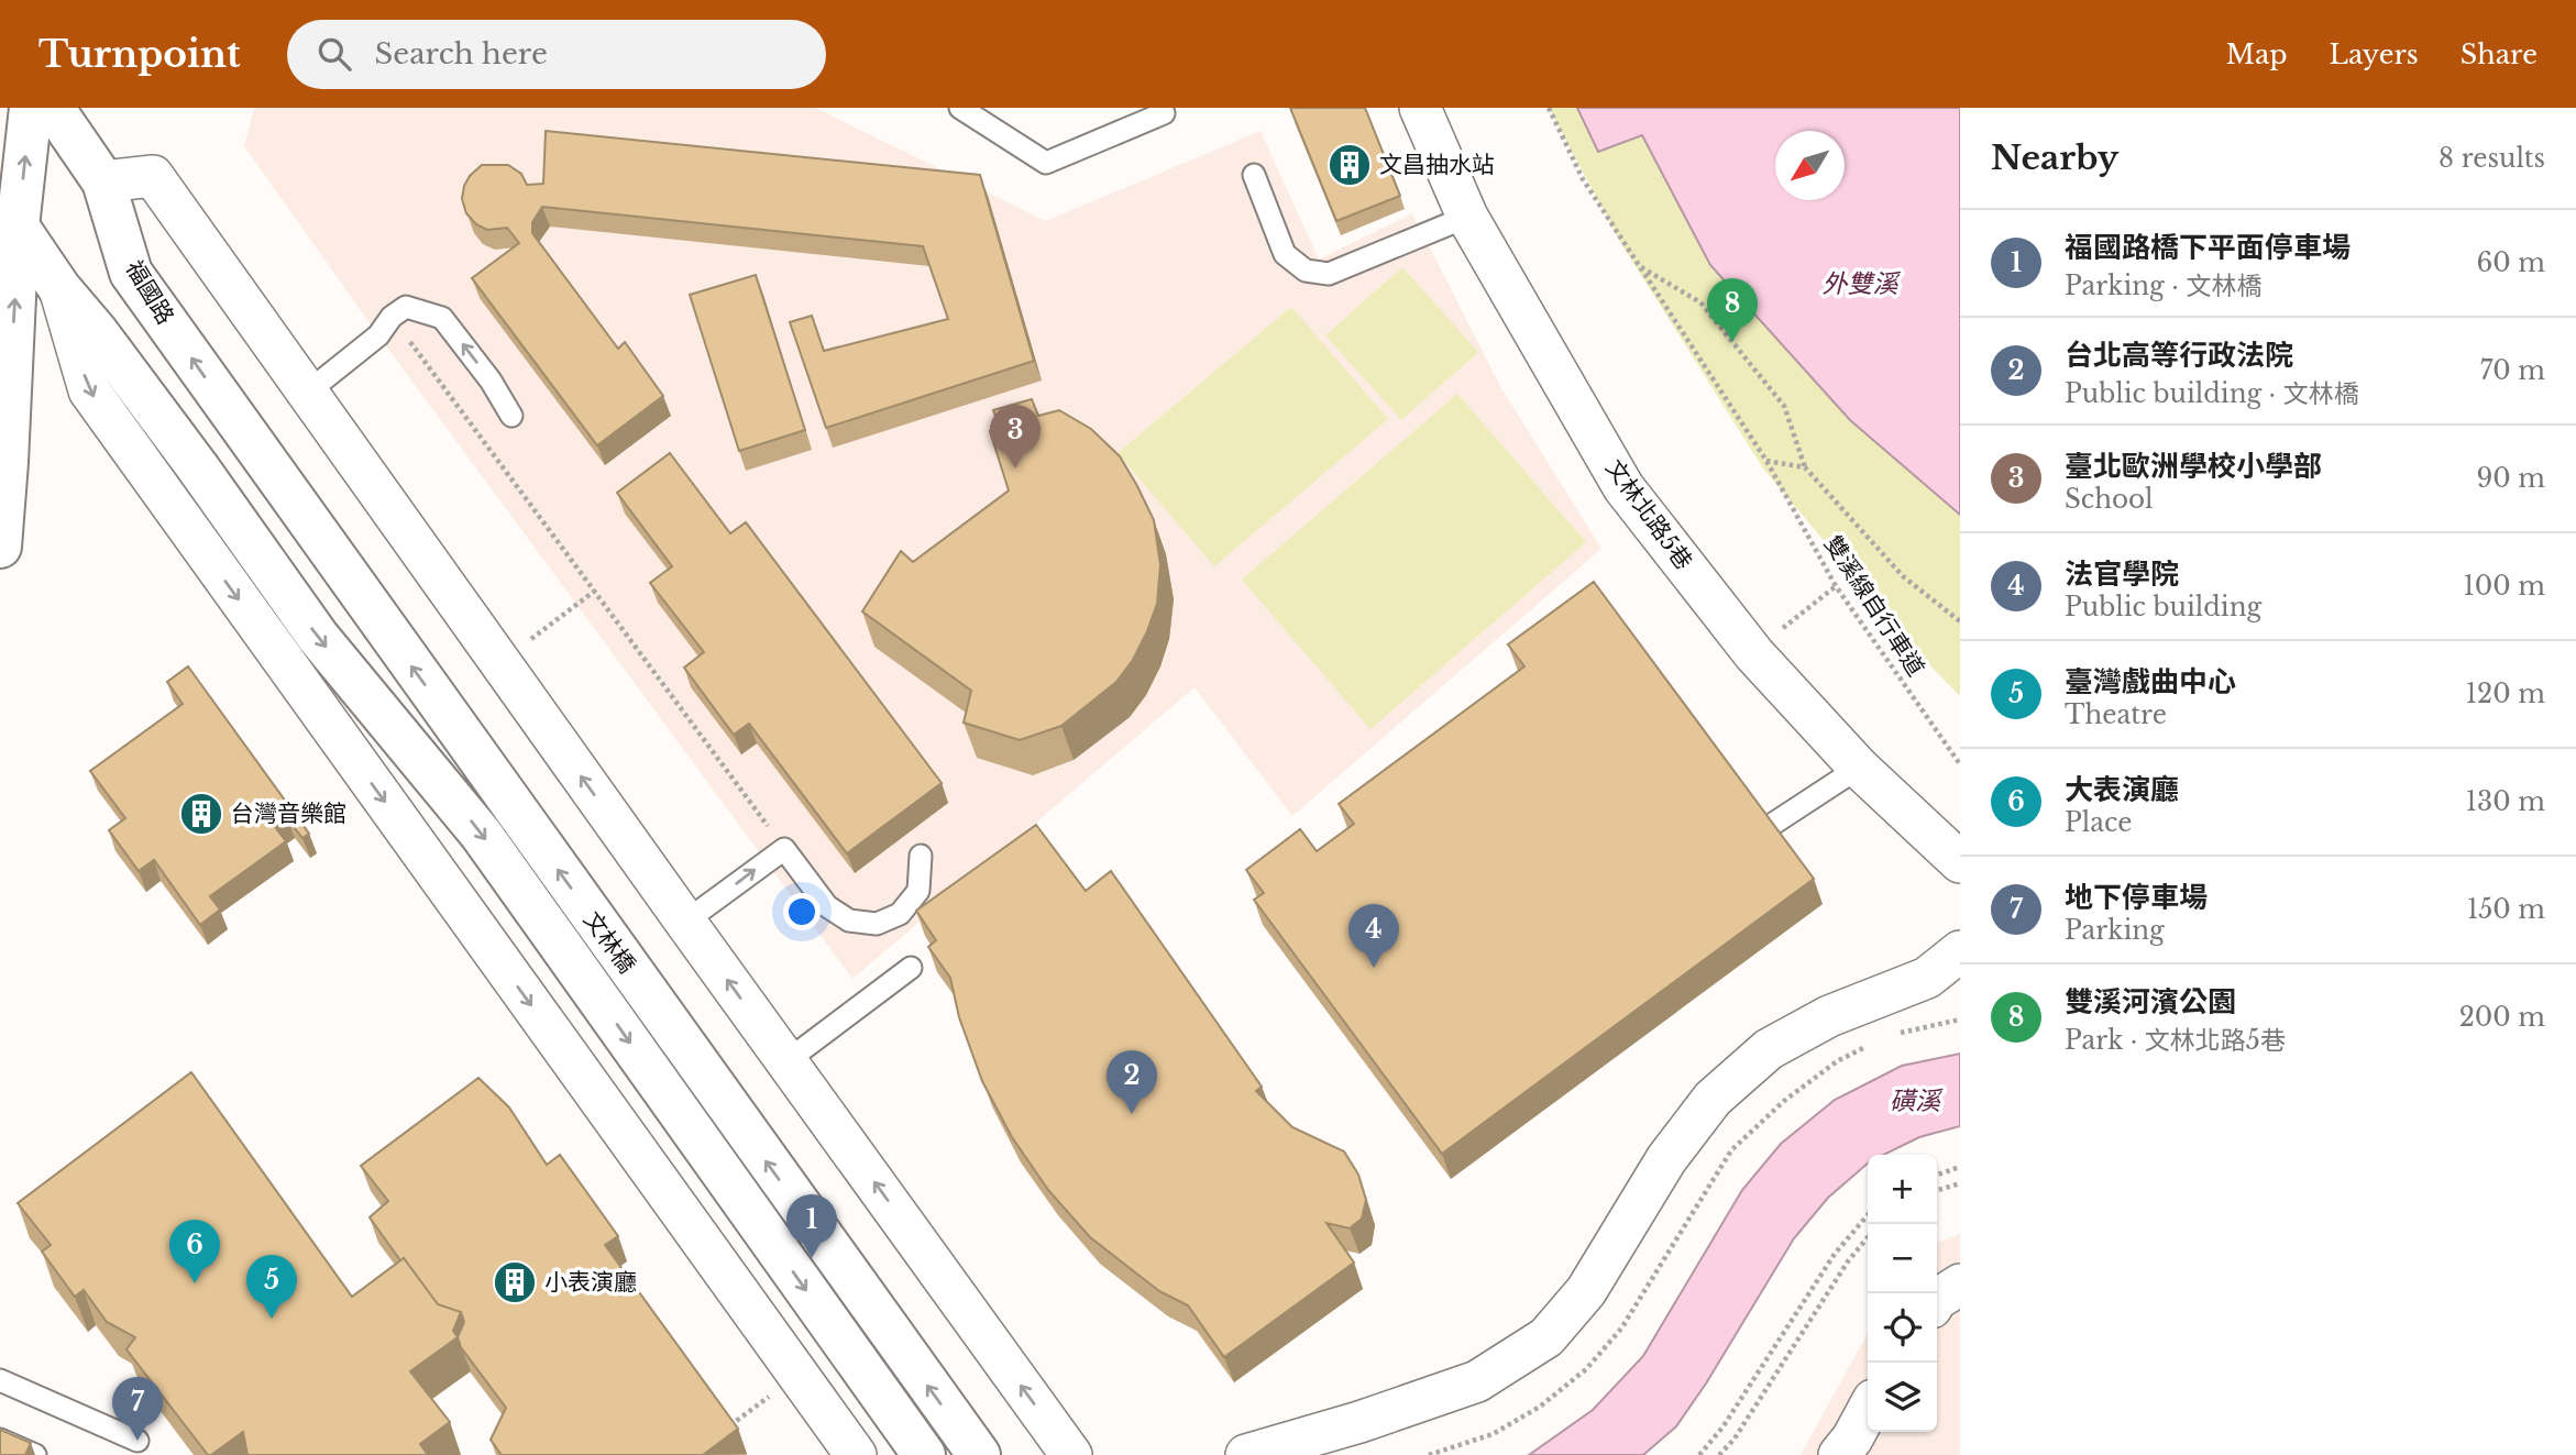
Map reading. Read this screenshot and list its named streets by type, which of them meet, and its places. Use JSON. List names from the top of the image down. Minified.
{"streets":{"street":["福國路","文林北路5巷","文林橋"],"path":["雙溪線自行車道"]},"crossings":[["福國路","文林橋"]],"water":["外雙溪","磺溪"],"places":{"building":["文昌抽水站","台灣音樂館","小表演廳"]},"north":"bottom left","page":{"header":"Turnpoint","search":"Search here","nav":["Map","Layers","Share"],"heading":["Nearby","8 results"],"list":[{"mark":"1","name":"福國路橋下平面停車場","note":"Parking · 文林橋","value":"60 m"},{"mark":"2","name":"台北高等行政法院","note":"Public building · 文林橋","value":"70 m"},{"mark":"3","name":"臺北歐洲學校小學部","note":"School","value":"90 m"},{"mark":"4","name":"法官學院","note":"Public building","value":"100 m"},{"mark":"5","name":"臺灣戲曲中心","note":"Theatre","value":"120 m"},{"mark":"6","name":"大表演廳","note":"Place","value":"130 m"},{"mark":"7","name":"地下停車場","note":"Parking","value":"150 m"},{"mark":"8","name":"雙溪河濱公園","note":"Park · 文林北路5巷","value":"200 m"}],"pins":["8","3","4","2","1","6","5","7"],"map_buttons":["+","−"]}}
